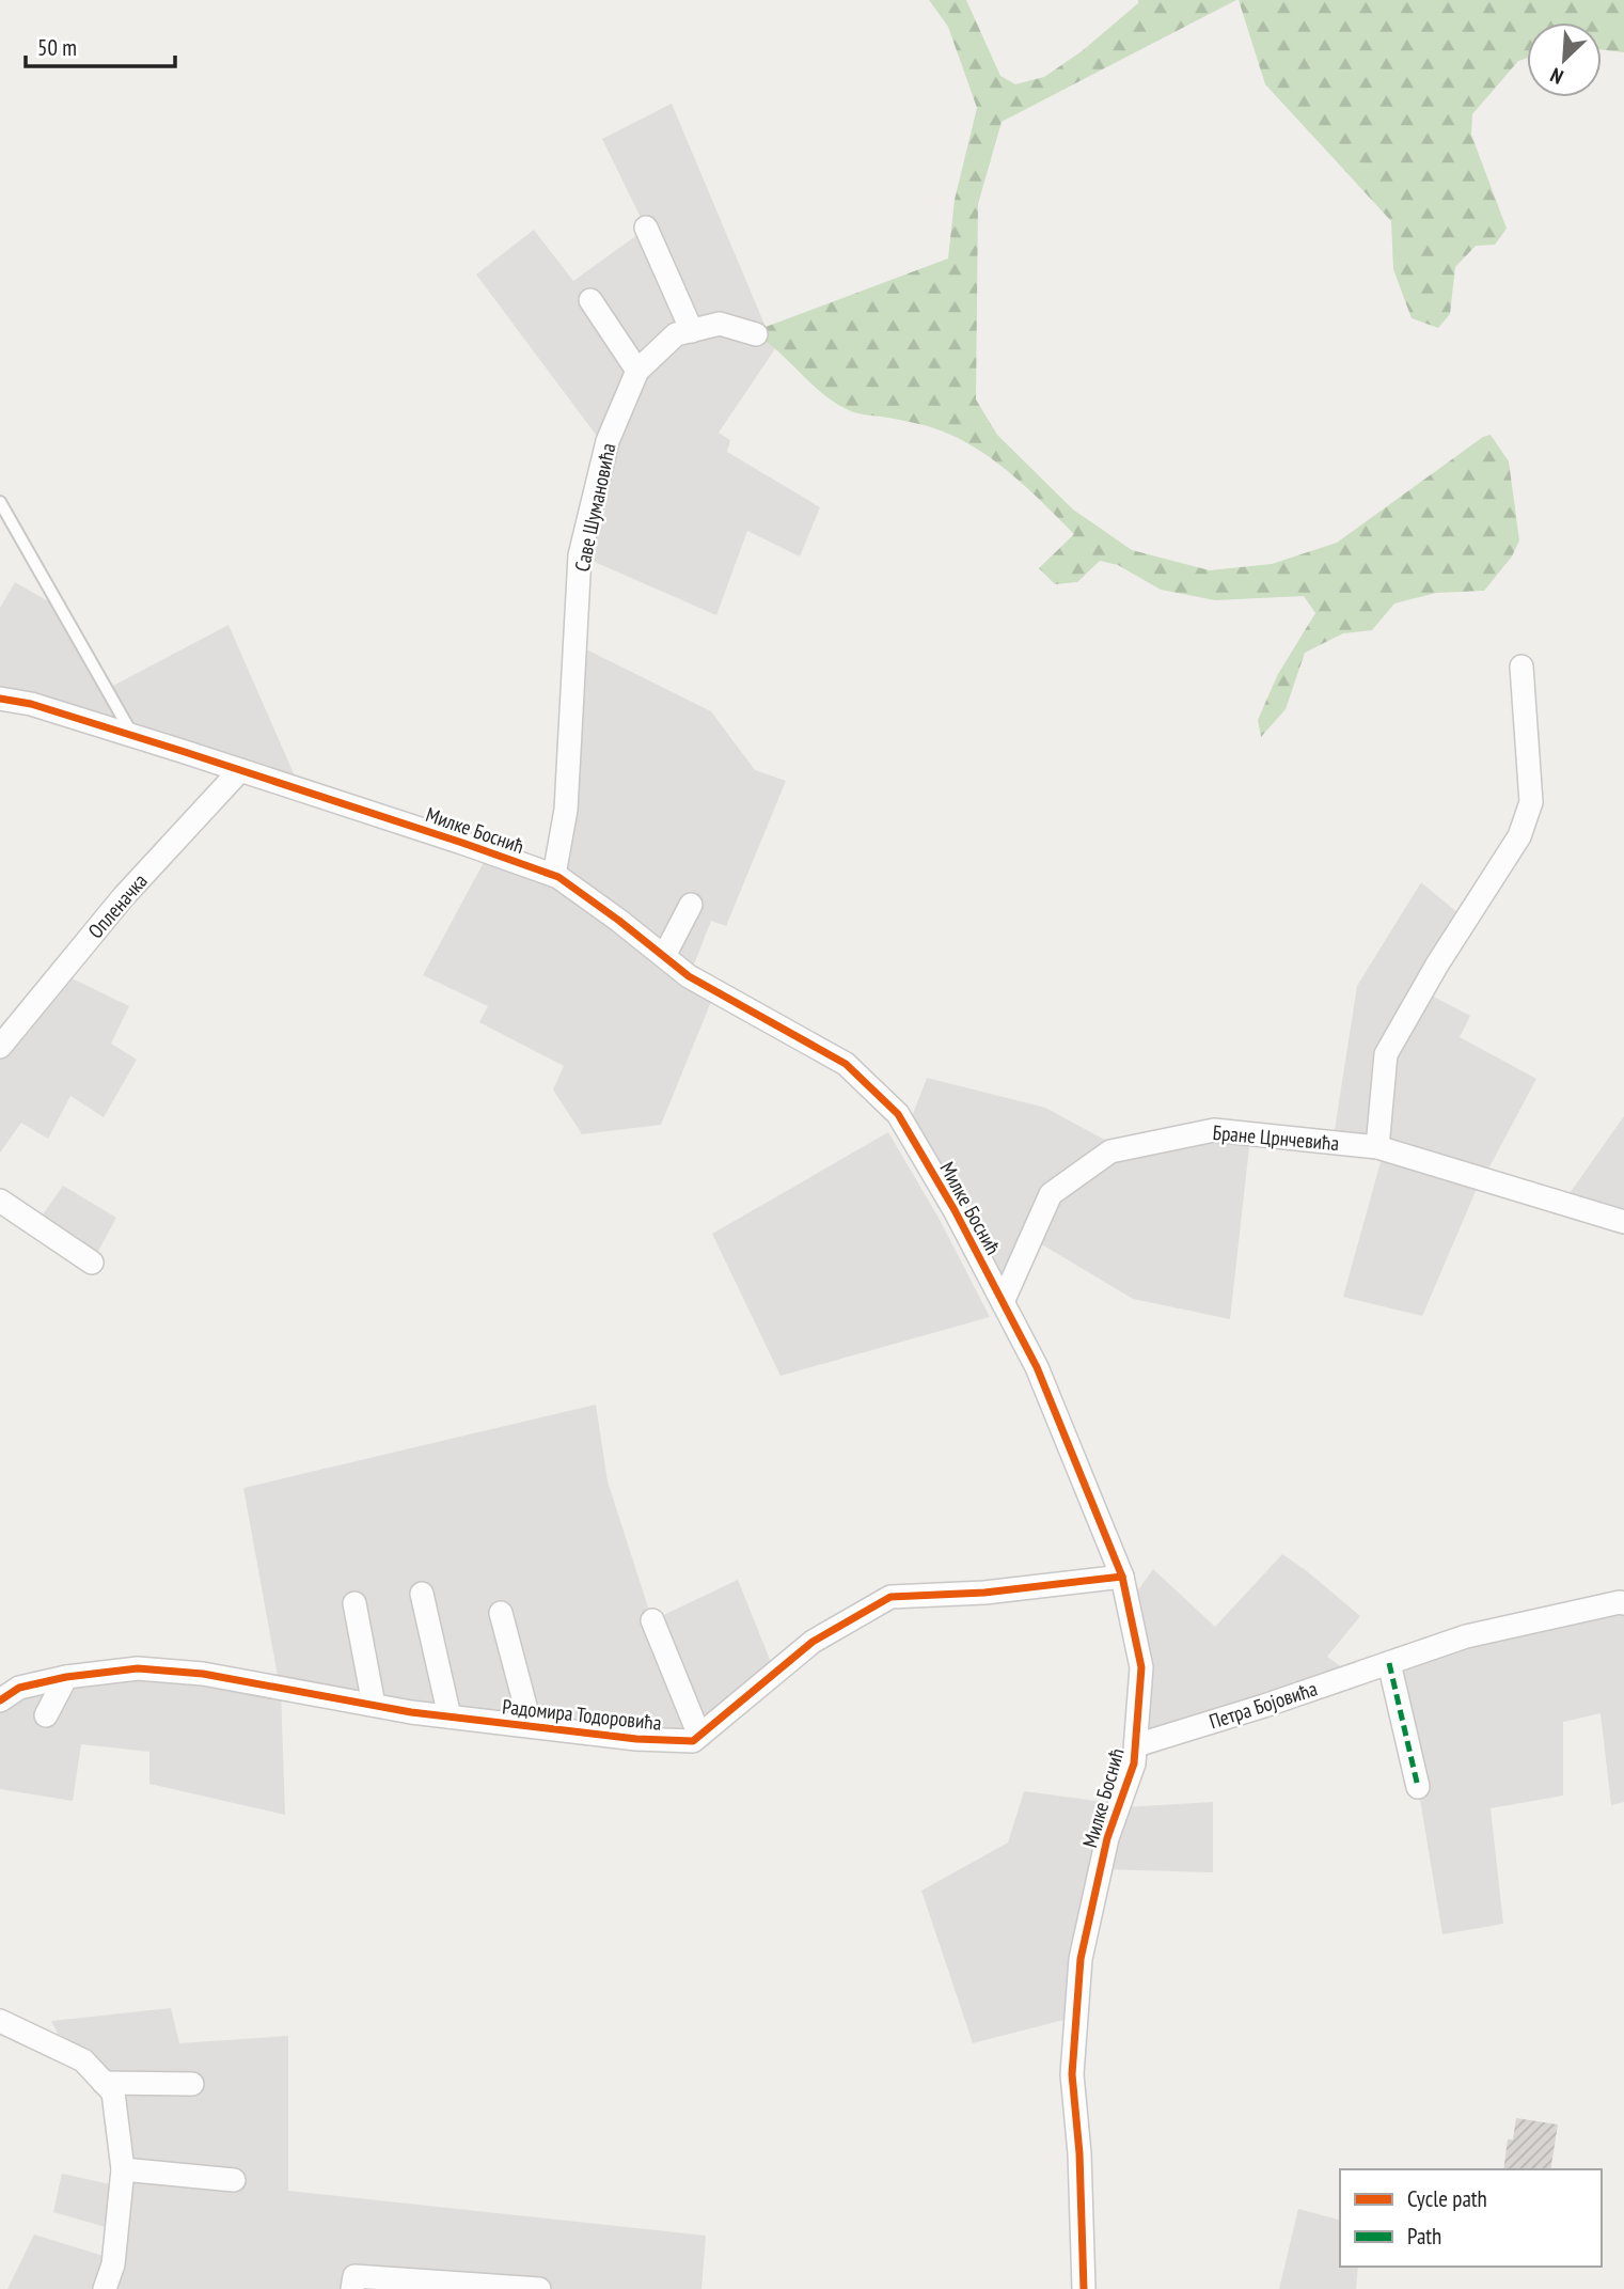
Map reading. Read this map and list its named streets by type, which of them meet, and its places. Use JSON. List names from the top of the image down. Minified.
{"streets":{"street":["Саве Шумановића","Милке Боснић","Опленачка","Бране Црнчевића","Петра Бојовића","Радомира Тодоровића"]},"crossings":[["Саве Шумановића","Милке Боснић"],["Милке Боснић","Опленачка"],["Милке Боснић","Бране Црнчевића"],["Милке Боснић","Петра Бојовића"]],"legend":["Cycle path","Path"],"scale_bar":"50 m","north":"bottom left"}
